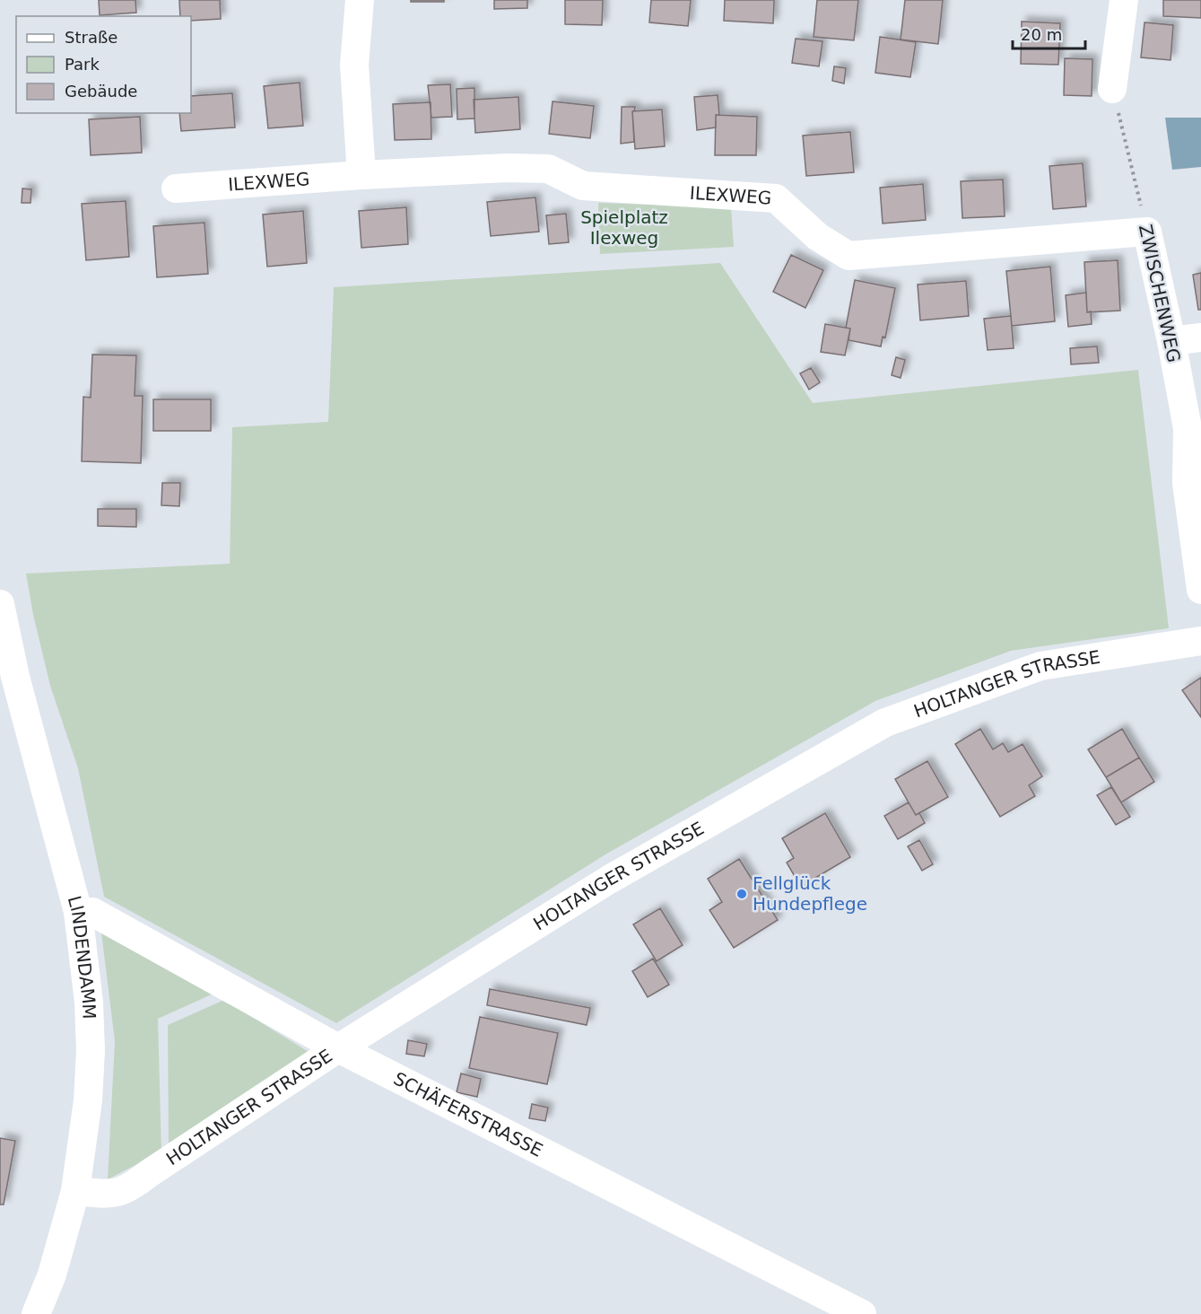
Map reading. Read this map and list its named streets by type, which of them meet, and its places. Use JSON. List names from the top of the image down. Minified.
{"streets":{"street":["ILEXWEG","ZWISCHENWEG","HOLTANGER STRASSE","LINDENDAMM","SCHÄFERSTRASSE"]},"crossings":[["ILEXWEG","ZWISCHENWEG"],["HOLTANGER STRASSE","LINDENDAMM"],["HOLTANGER STRASSE","SCHÄFERSTRASSE"],["LINDENDAMM","SCHÄFERSTRASSE"]],"parks":["Spielplatz Ilexweg"],"places":["Fellglück Hundepflege"],"legend":["Straße","Park","Gebäude"],"scale_bar":"20 m"}
